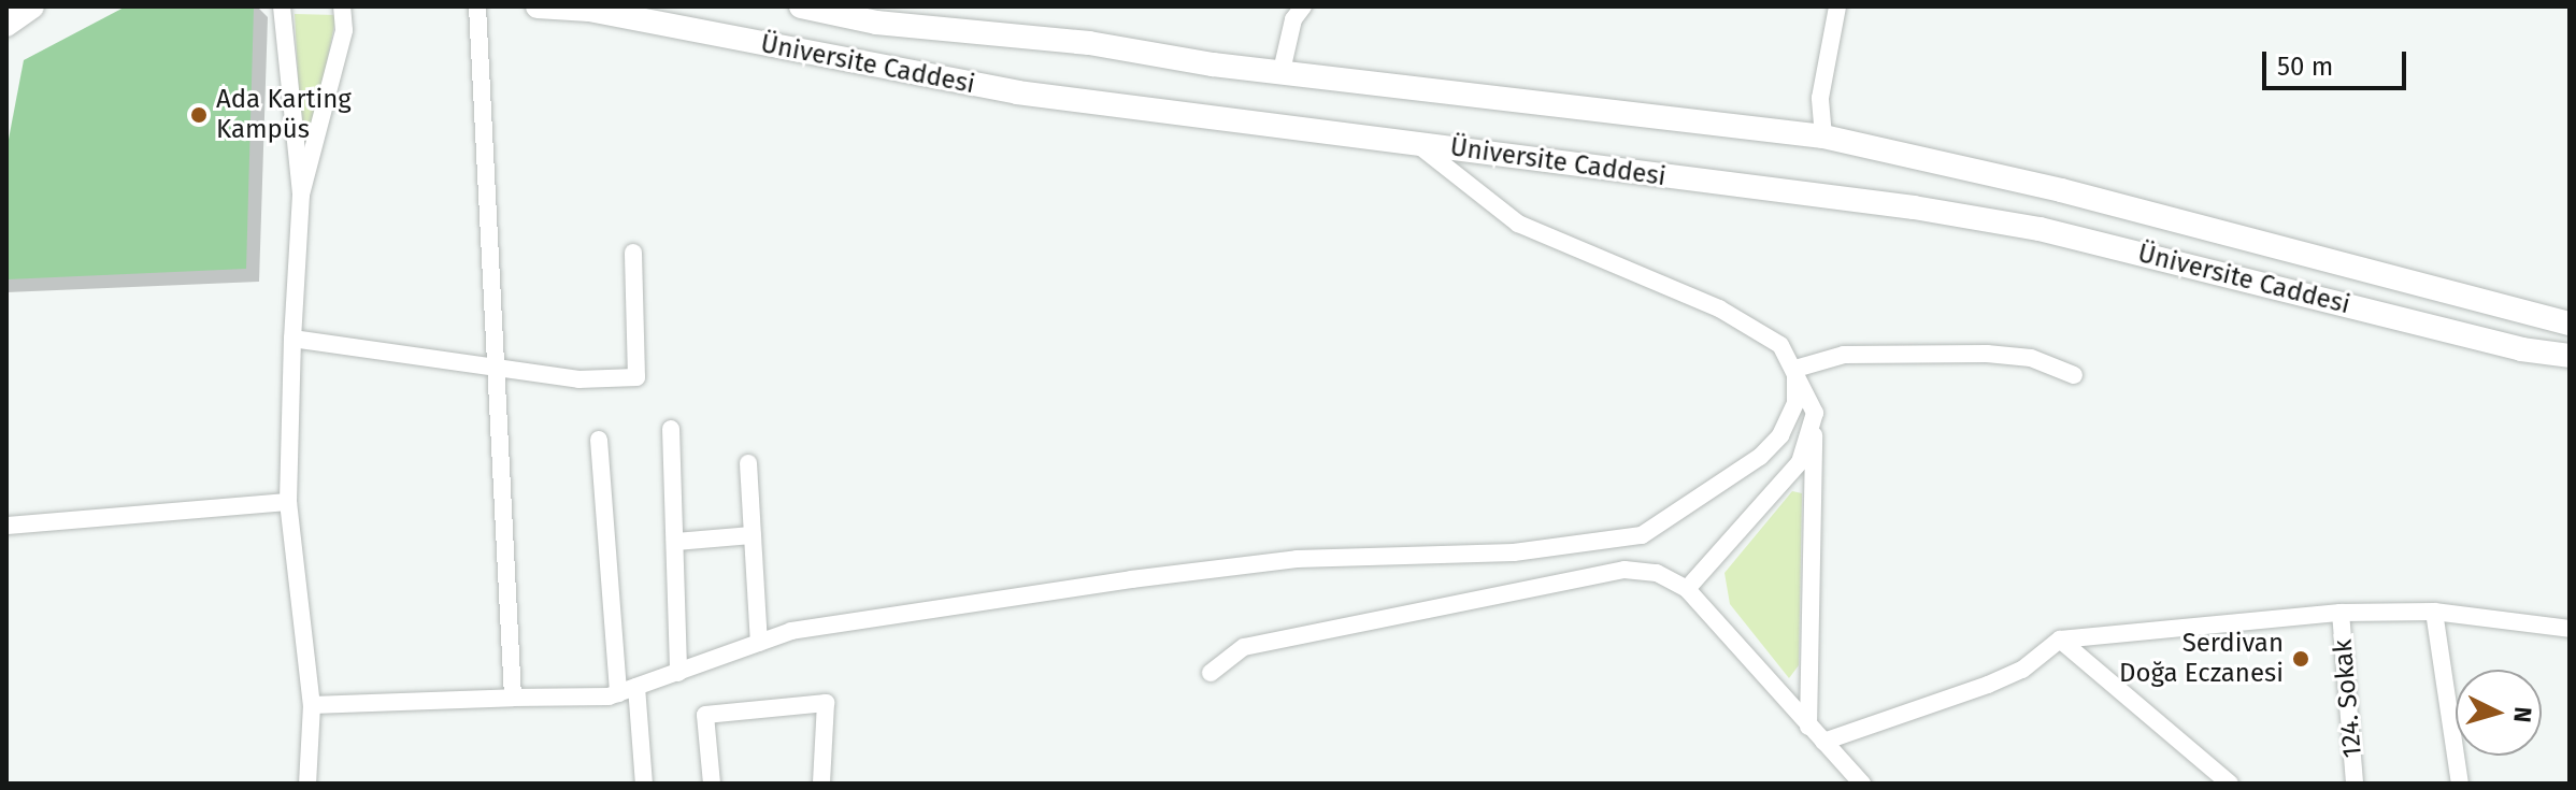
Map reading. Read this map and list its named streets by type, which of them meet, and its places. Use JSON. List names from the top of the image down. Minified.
{"streets":{"main road":["Üniversite Caddesi"],"street":["124. Sokak"]},"places":["Ada Karting Kampüs","Serdivan Doğa Eczanesi"],"scale_bar":"50 m","north":"right"}
